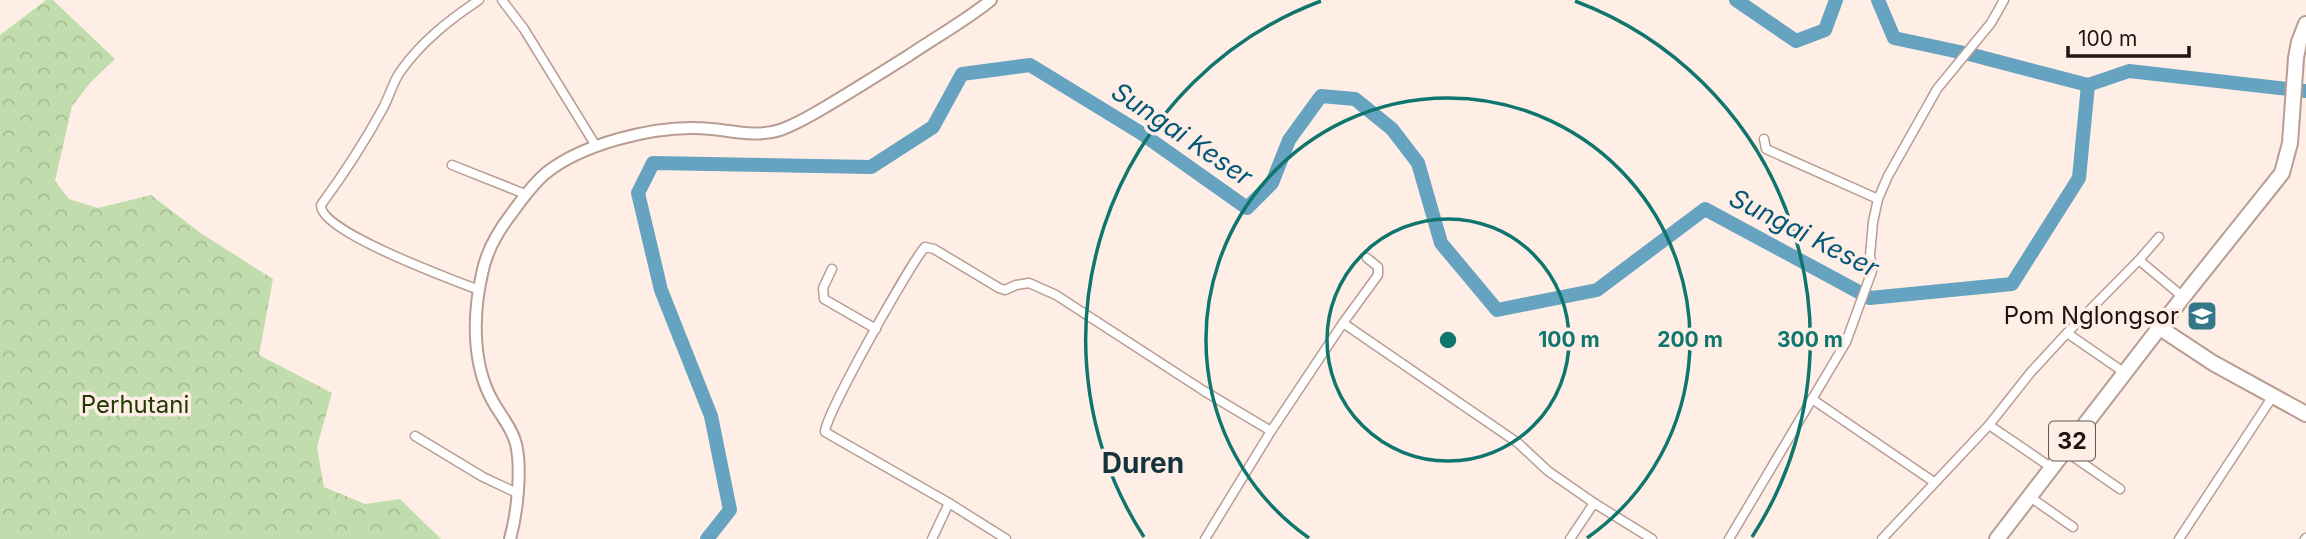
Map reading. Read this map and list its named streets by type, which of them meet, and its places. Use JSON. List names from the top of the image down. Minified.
{"streets":{"highway":["32"]},"districts":["Duren"],"water":["Sungai Keser"],"parks":["Perhutani"],"places":{"school or university":["Pom Nglongsor"]},"scale_bar":"100 m","rings":["100 m","200 m","300 m"]}
